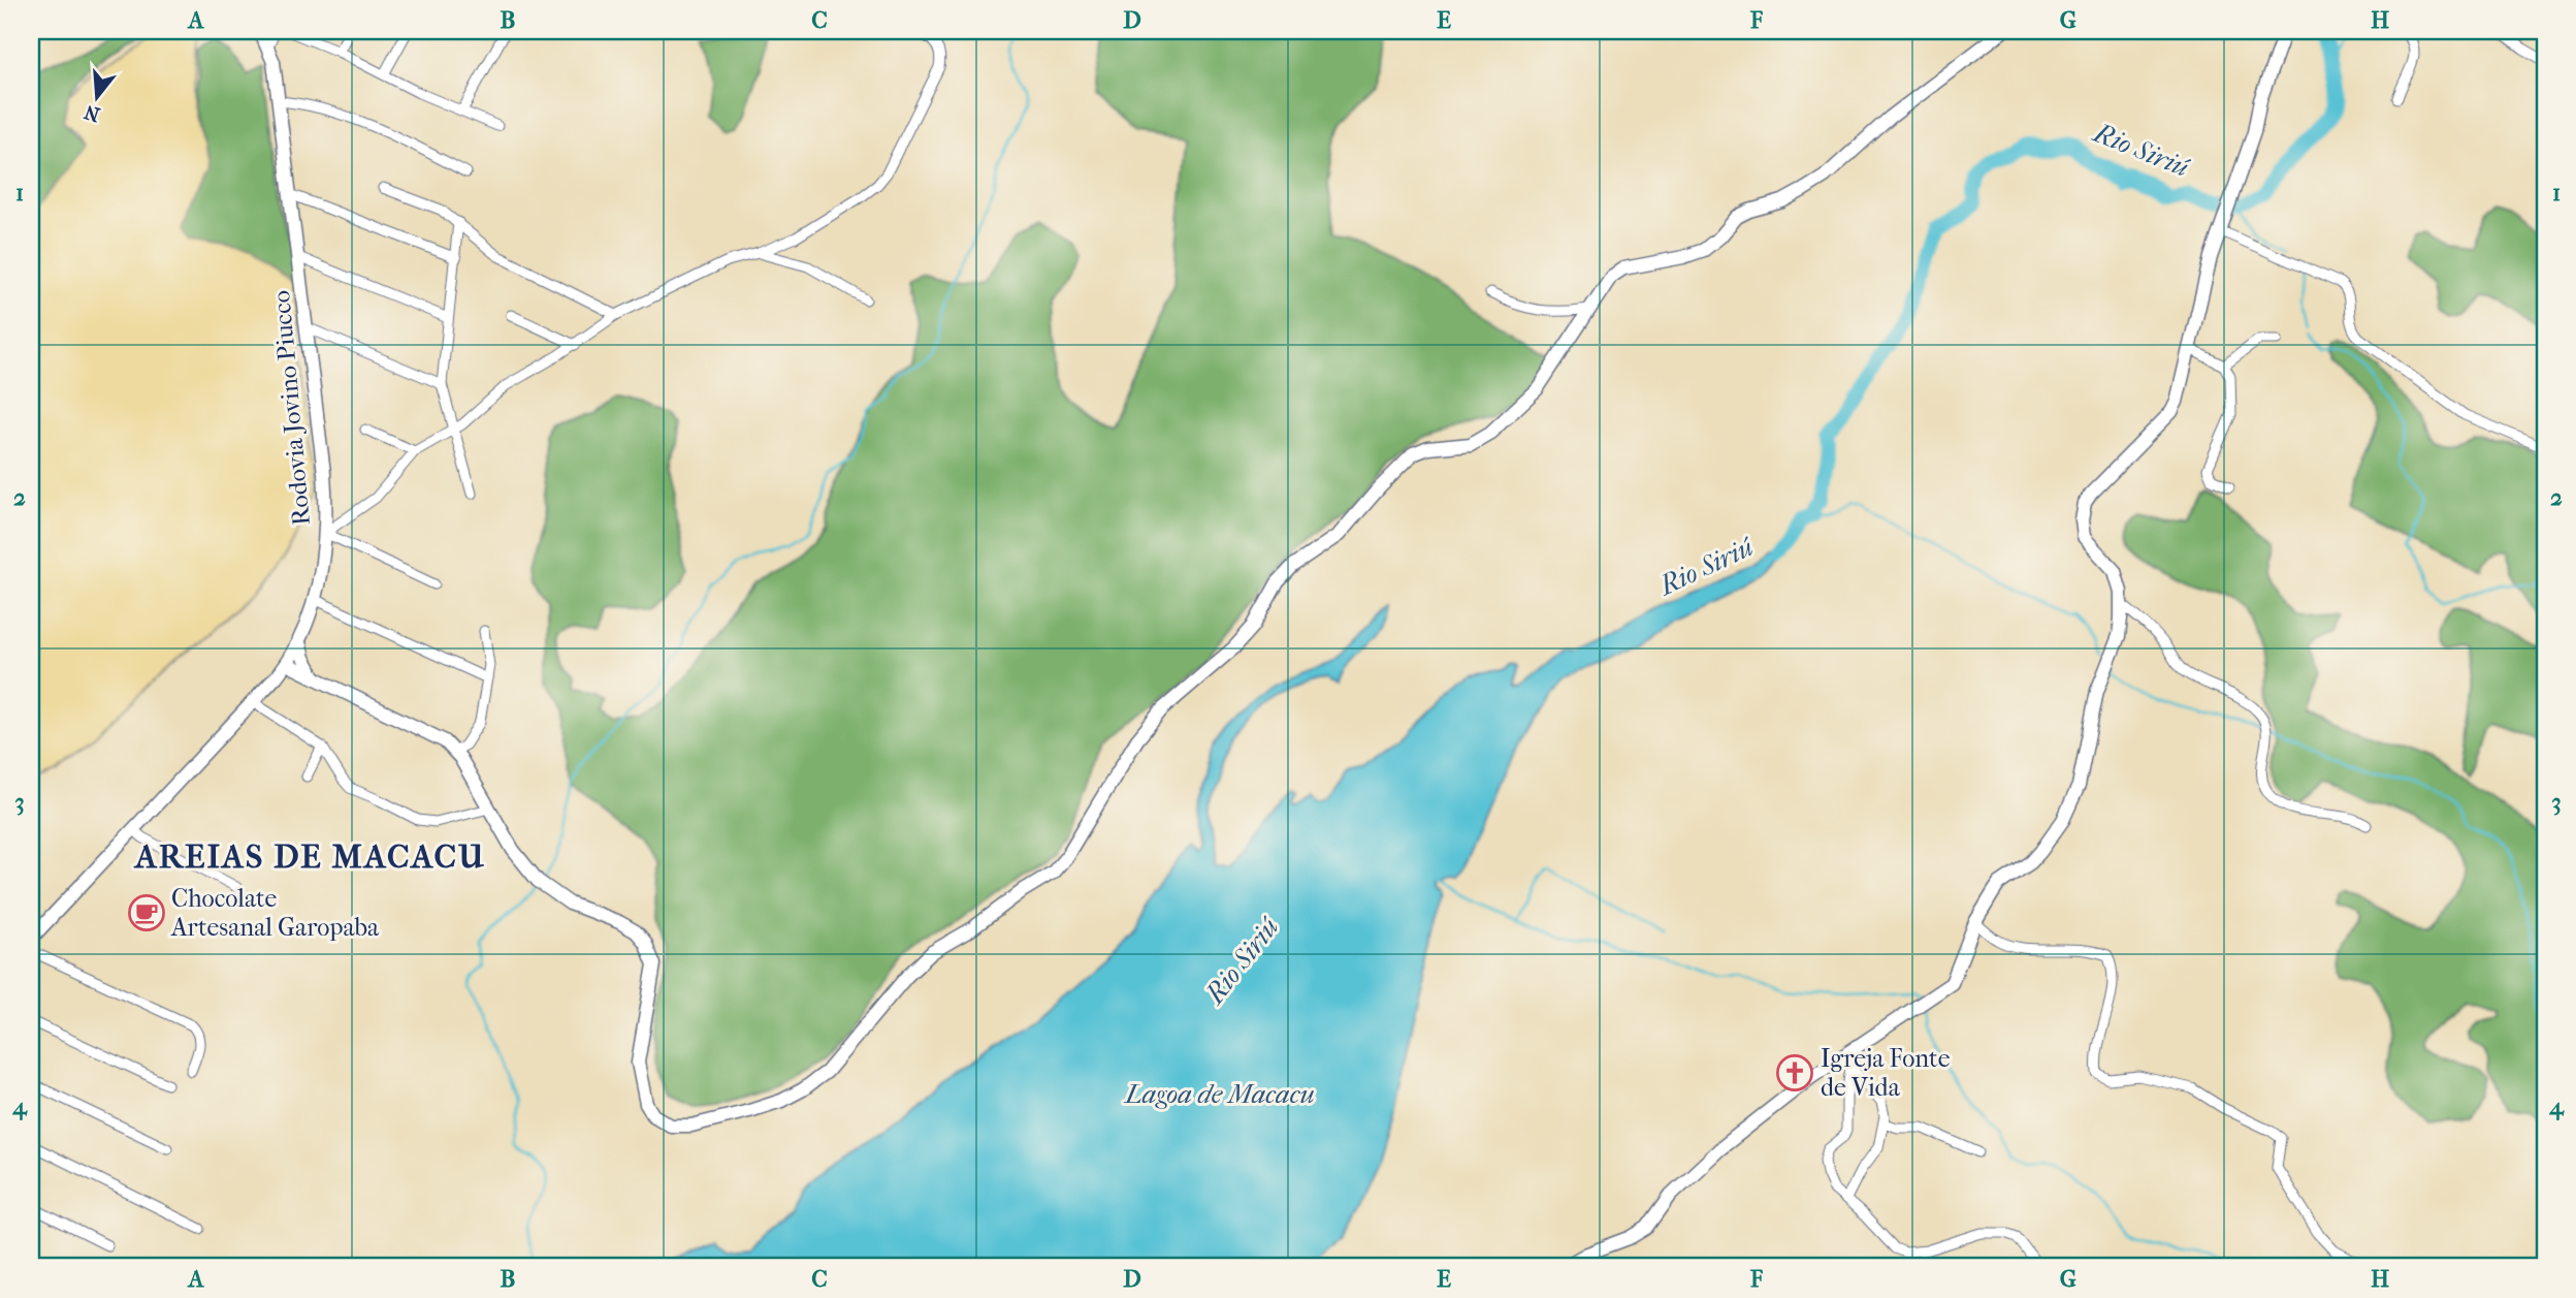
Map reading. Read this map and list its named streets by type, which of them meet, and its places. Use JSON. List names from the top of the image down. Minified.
{"streets":{"street":["Rodovia Jovino Piucco"]},"districts":["AREIAS DE MACACU"],"water":["Rio Siriú","Lagoa de Macacu"],"places":{"cafe":["Chocolate Artesanal Garopaba"],"church":["Igreja Fonte de Vida"]},"north":"bottom","grid":{"columns":["A","B","C","D","E","F","G","H"],"rows":["1","2","3","4"]}}
